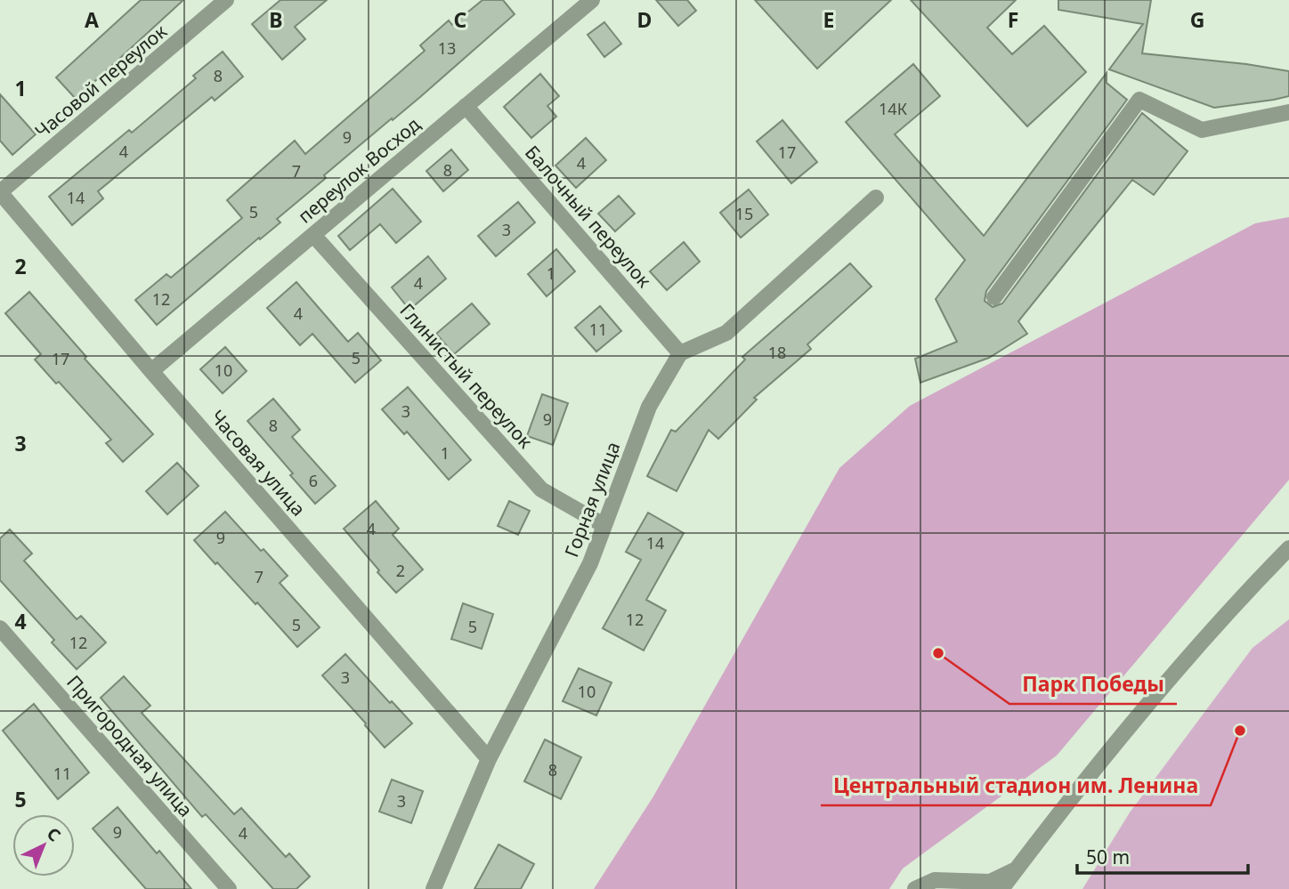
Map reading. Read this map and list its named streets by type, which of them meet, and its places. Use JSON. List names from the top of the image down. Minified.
{"streets":{"street":["Часовой переулок","переулок Восход","Балочный переулок","Глинистый переулок","Часовая улица","Горная улица","Пригородная улица"]},"crossings":[["Часовой переулок","Часовая улица"],["переулок Восход","Балочный переулок"],["переулок Восход","Глинистый переулок"],["переулок Восход","Часовая улица"],["Балочный переулок","Горная улица"],["Глинистый переулок","Горная улица"],["Часовая улица","Горная улица"]],"places":["Парк Победы","Центральный стадион им. Ленина"],"house_numbers":["13","8","14К","9","4","17","4","8","7","14","5","15","3","1","4","12","4","11","18","5","17","10","3","9","8","1","6","4","9","14","2","7","12","5","5","12","3","10","8","11","3","9","4"],"scale_bar":"50 m","north":"top right","grid":{"columns":["A","B","C","D","E","F","G"],"rows":["1","2","3","4","5"]}}
